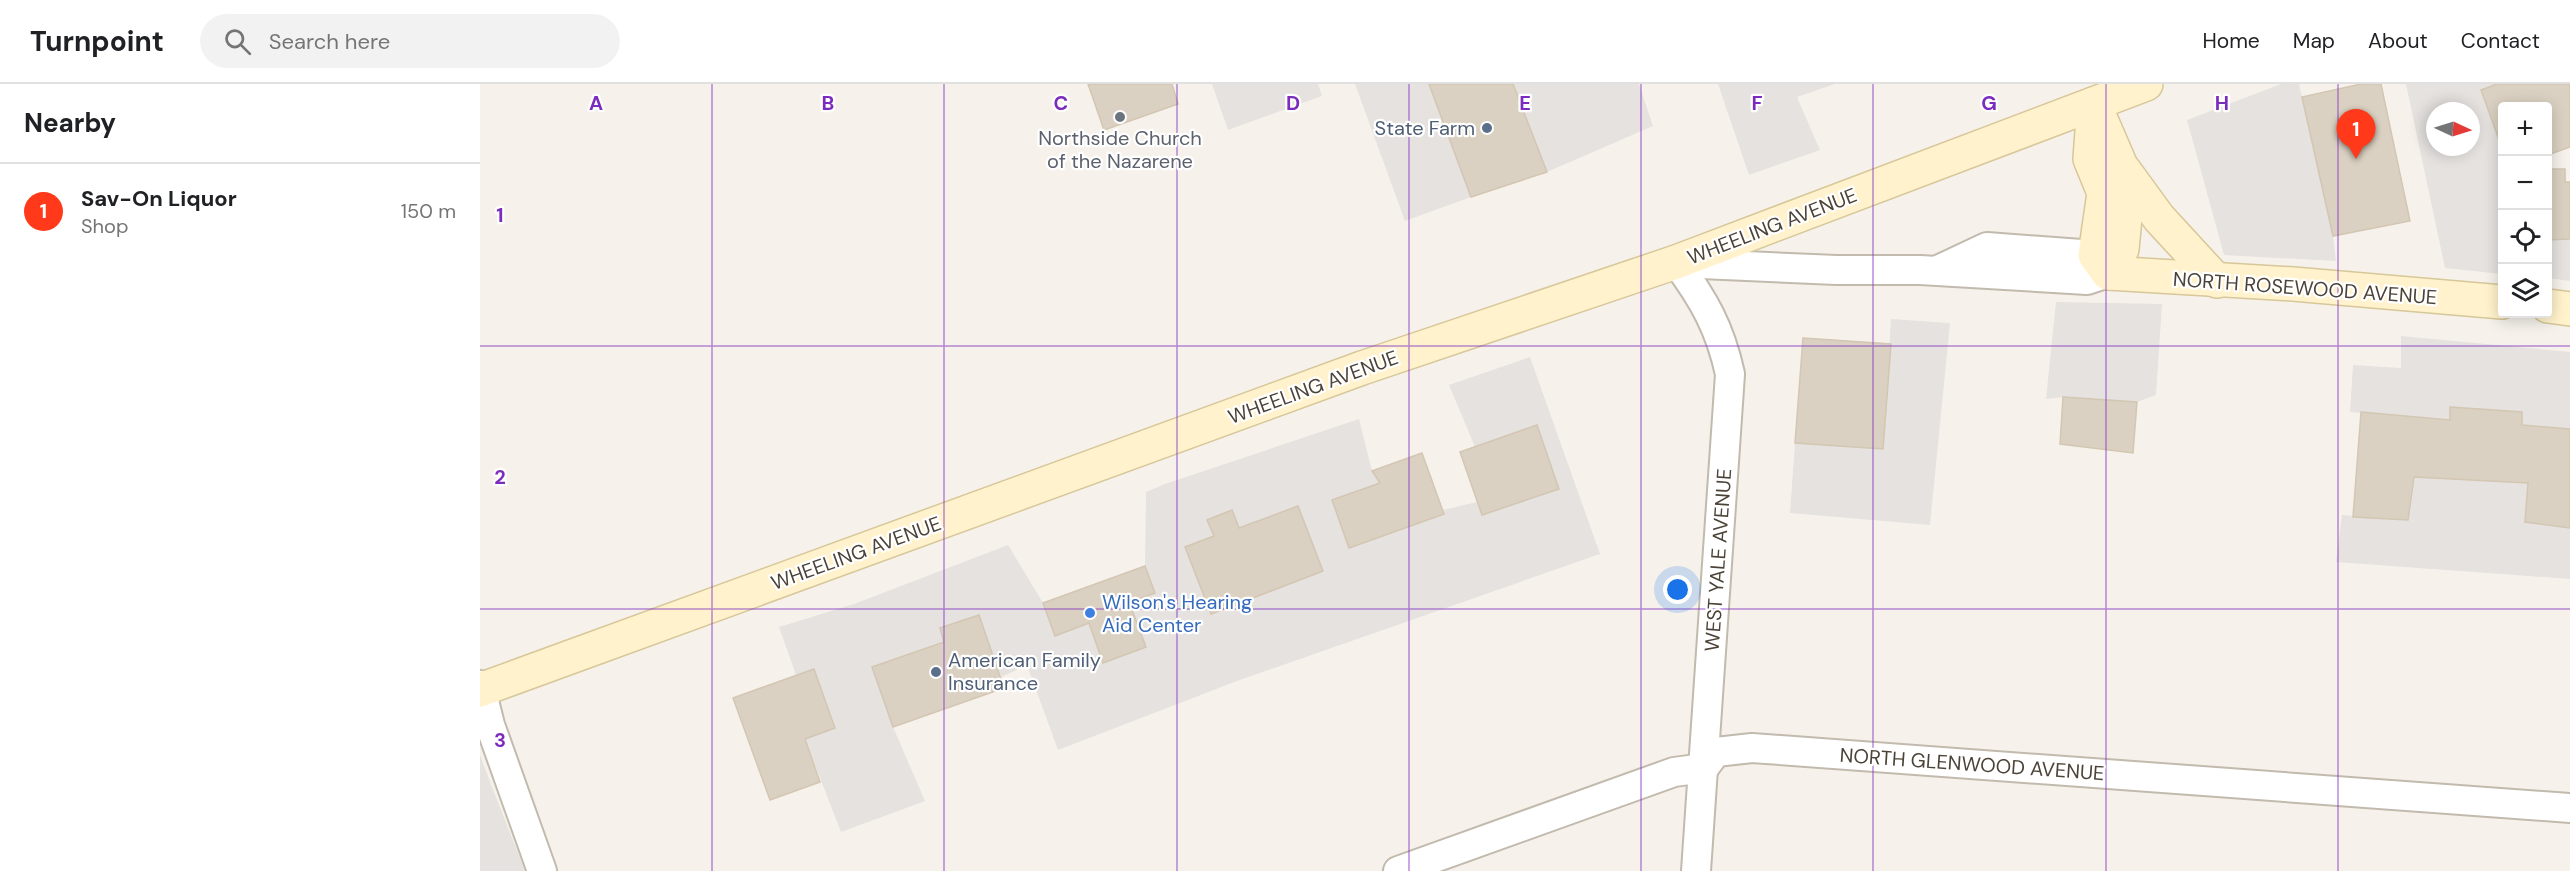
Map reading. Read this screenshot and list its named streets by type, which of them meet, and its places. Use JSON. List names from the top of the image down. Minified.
{"streets":{"main road":["WHEELING AVENUE","NORTH ROSEWOOD AVENUE"],"street":["WEST YALE AVENUE","NORTH GLENWOOD AVENUE"]},"crossings":[["WHEELING AVENUE","NORTH ROSEWOOD AVENUE"],["WHEELING AVENUE","WEST YALE AVENUE"],["NORTH ROSEWOOD AVENUE","WEST YALE AVENUE"],["WEST YALE AVENUE","NORTH GLENWOOD AVENUE"]],"places":["Northside Church of the Nazarene","State Farm","Wilson's Hearing Aid Center","American Family Insurance"],"north":"right","page":{"header":"Turnpoint","search":"Search here","nav":["Home","Map","About","Contact"],"heading":"Nearby","map_buttons":["+","−"],"pins":"1","list":[{"mark":"1","name":"Sav-On Liquor","note":"Shop","value":"150 m"}]},"grid":{"columns":["A","B","C","D","E","F","G","H"],"rows":["1","2","3"]}}
